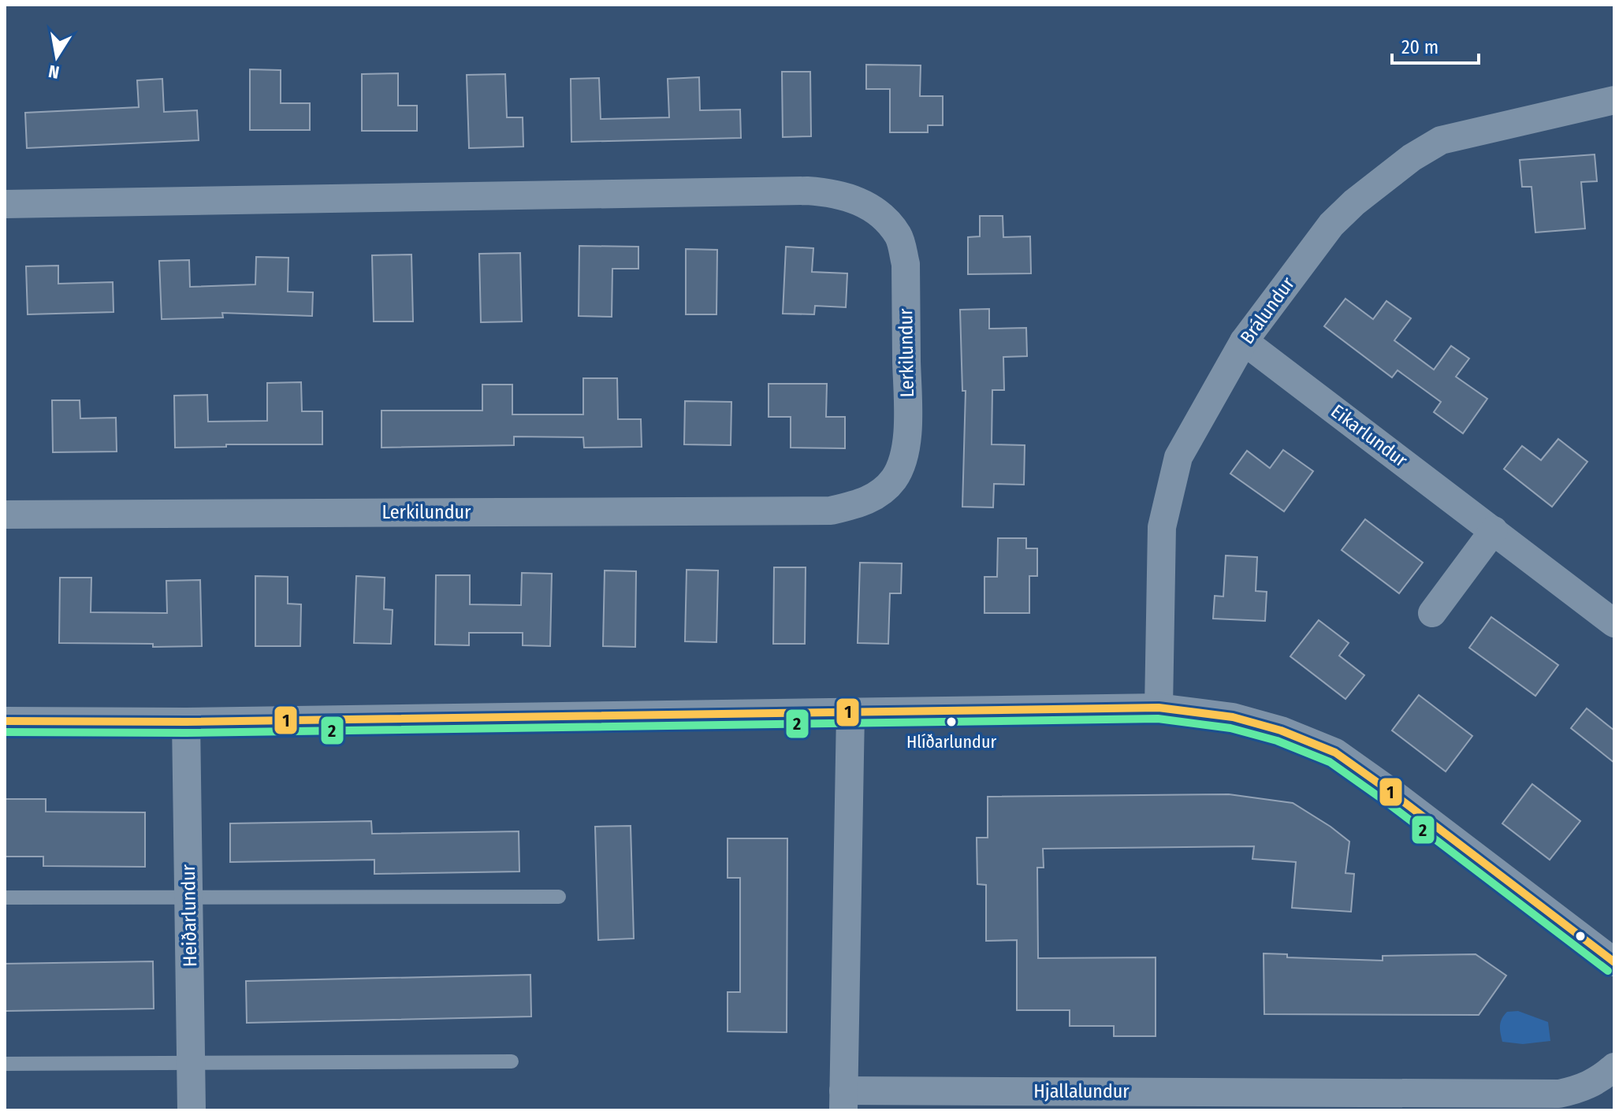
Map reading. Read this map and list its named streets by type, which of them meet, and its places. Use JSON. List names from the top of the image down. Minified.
{"streets":{"street":["Brálundur","Lerkilundur","Eikarlundur","Heiðarlundur","Hjallalundur"]},"crossings":[["Brálundur","Eikarlundur"]],"places":["Hlíðarlundur"],"lines":["transit line 1","transit line 2"],"scale_bar":"20 m","north":"bottom"}
